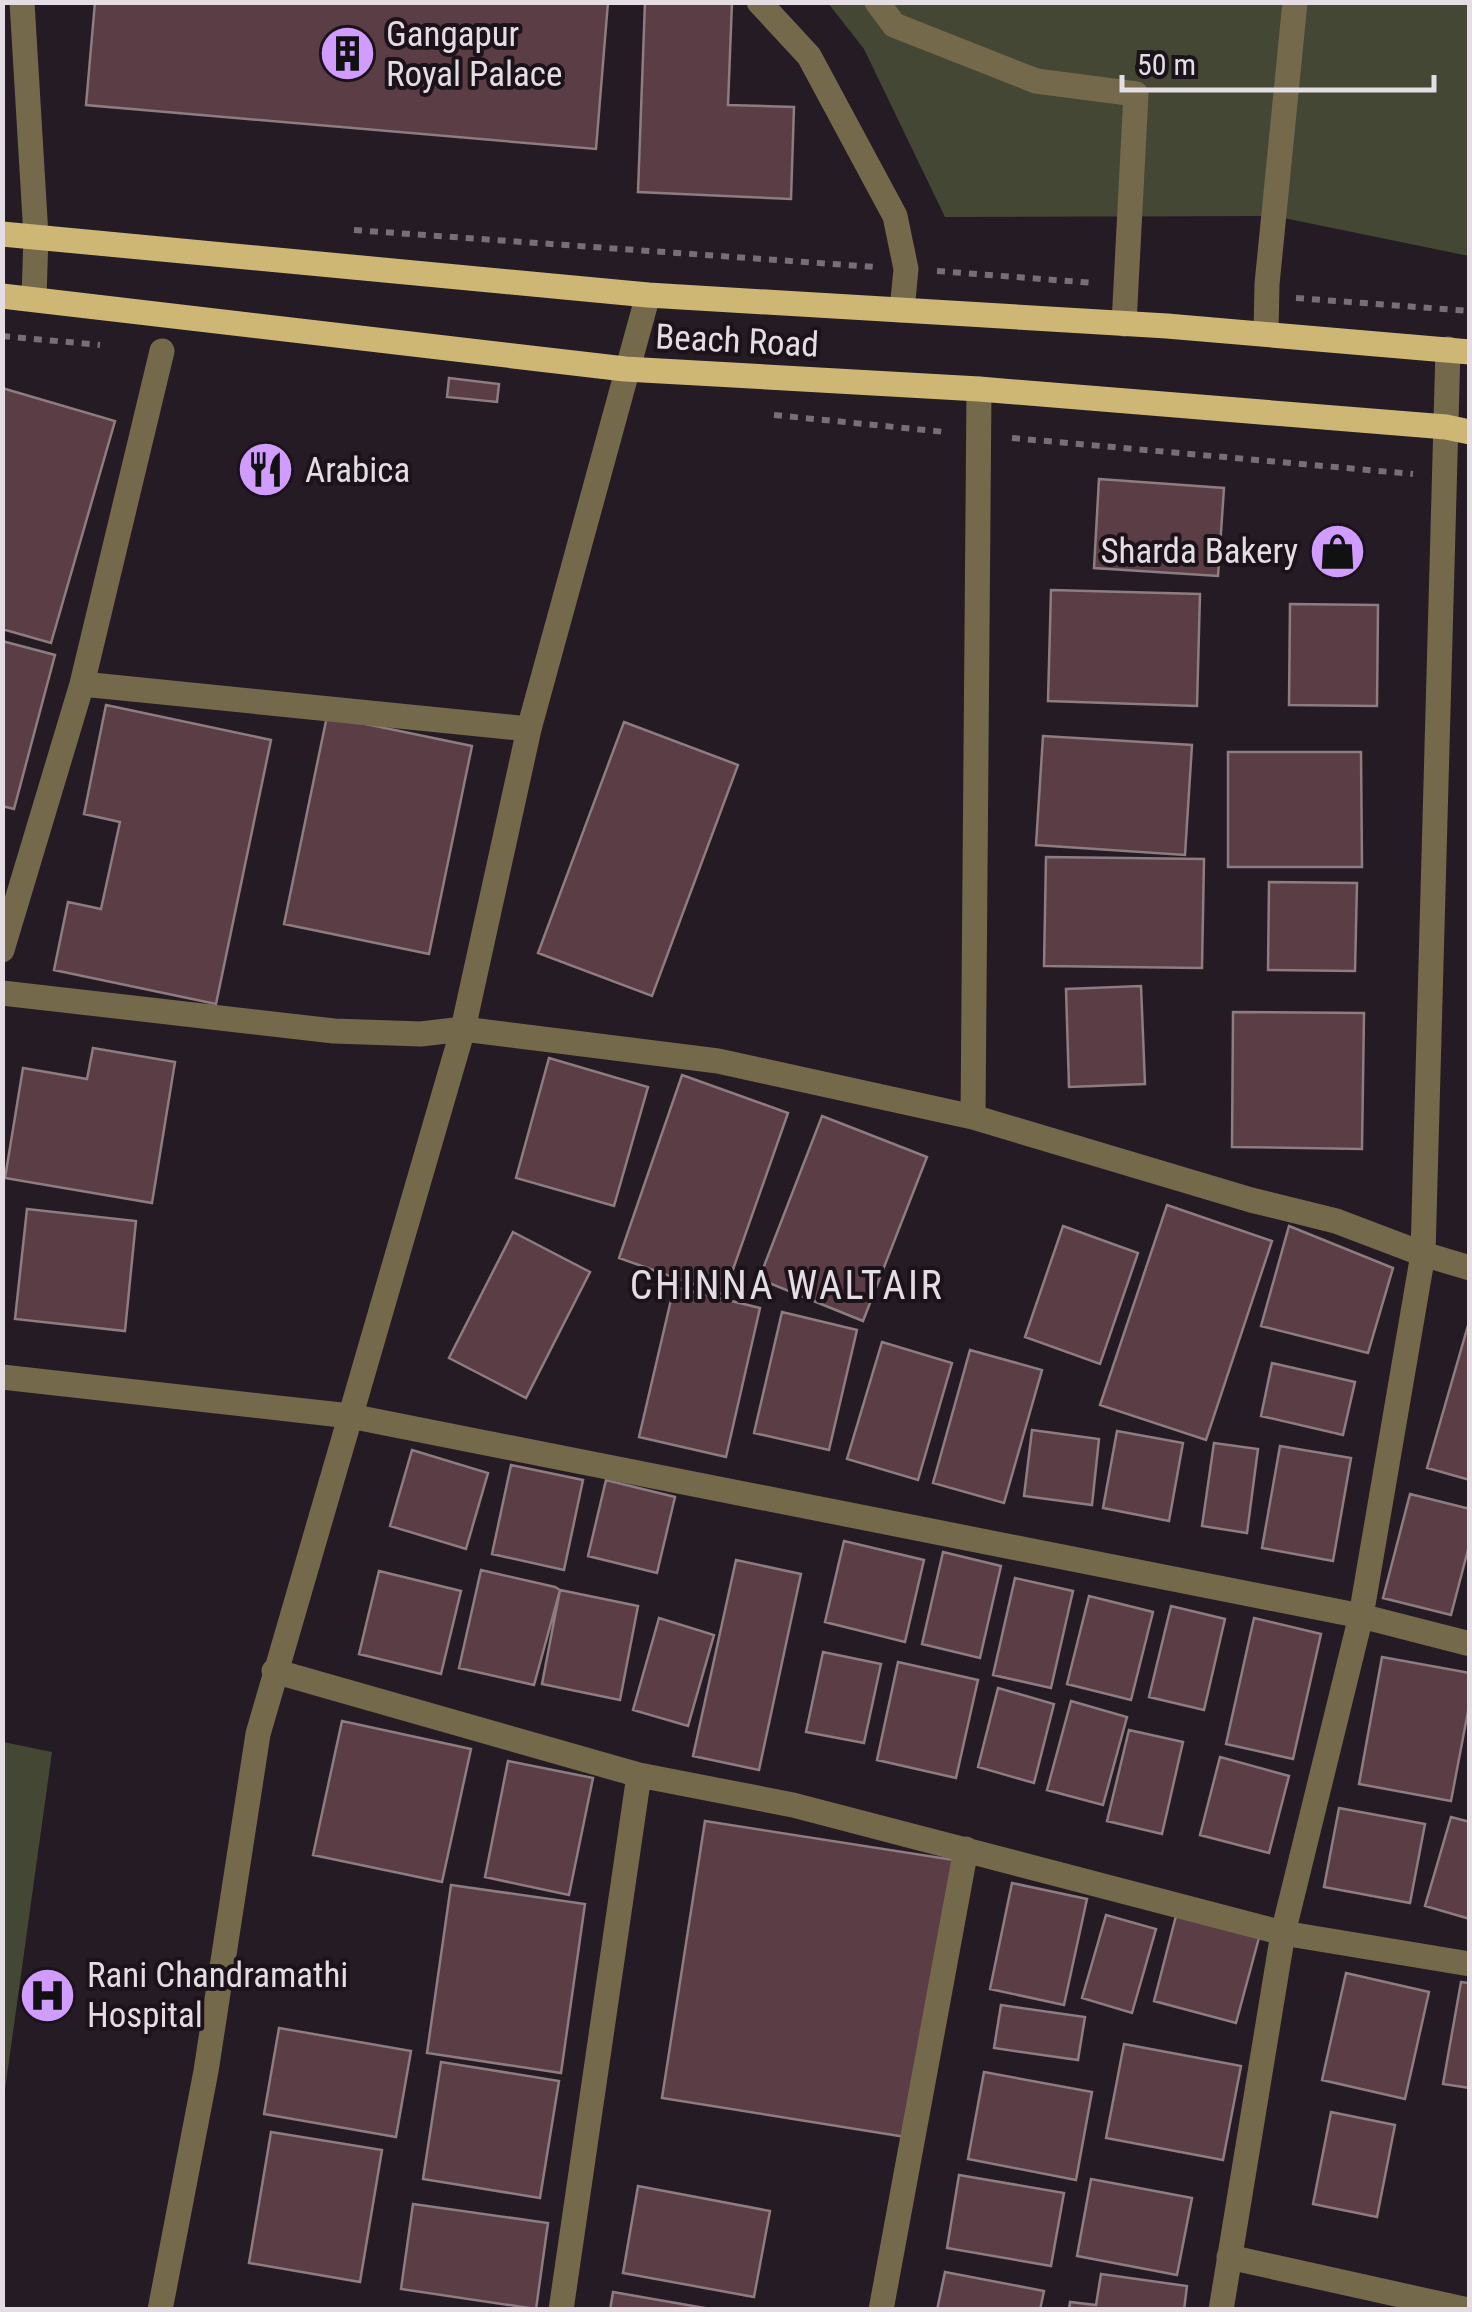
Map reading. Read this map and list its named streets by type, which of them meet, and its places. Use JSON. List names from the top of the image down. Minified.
{"streets":{"main road":["Beach Road"]},"districts":["CHINNA WALTAIR"],"places":{"building":["Gangapur Royal Palace"],"restaurant":["Arabica"],"shop":["Sharda Bakery"],"hospital":["Rani Chandramathi Hospital"]},"scale_bar":"50 m"}
